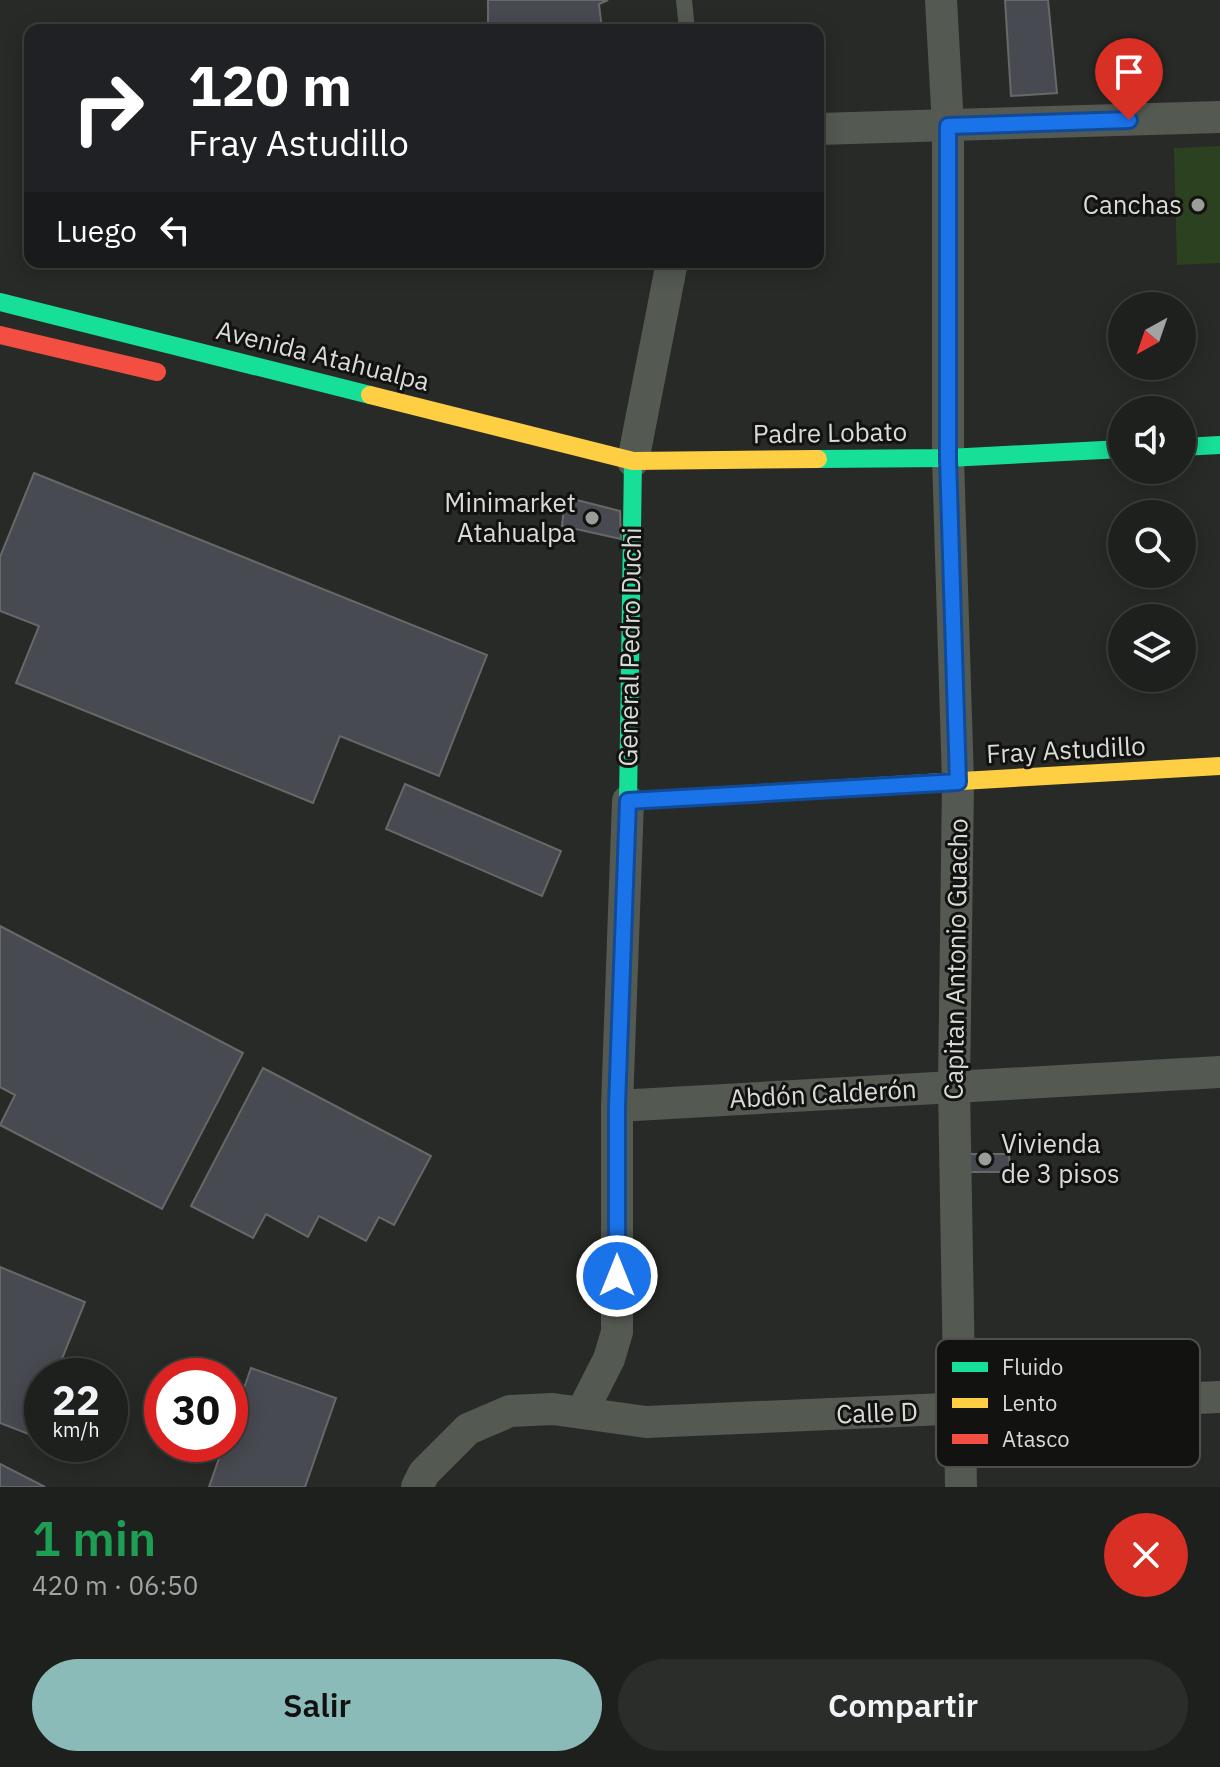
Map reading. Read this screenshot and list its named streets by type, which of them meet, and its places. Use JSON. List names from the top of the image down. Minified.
{"streets":{"main road":["Avenida Atahualpa","Padre Lobato","General Pedro Duchi","Fray Astudillo"],"street":["Capitan Antonio Guacho","Abdón Calderón","Calle D"]},"crossings":[["Avenida Atahualpa","Padre Lobato"],["Avenida Atahualpa","General Pedro Duchi"],["Padre Lobato","General Pedro Duchi"],["Padre Lobato","Capitan Antonio Guacho"],["General Pedro Duchi","Fray Astudillo"],["General Pedro Duchi","Abdón Calderón"],["General Pedro Duchi","Calle D"],["Fray Astudillo","Capitan Antonio Guacho"],["Capitan Antonio Guacho","Abdón Calderón"]],"places":["Canchas","Minimarket Atahualpa","Vivienda de 3 pisos"],"legend":["Fluido","Lento","Atasco"],"north":"bottom left","page":{"turn":["120 m","Fray Astudillo"],"then":"Luego","speed":"22 km/h","limit":"30","heading":["1 min","420 m · 06:50"],"buttons":["Salir","Compartir"]}}
